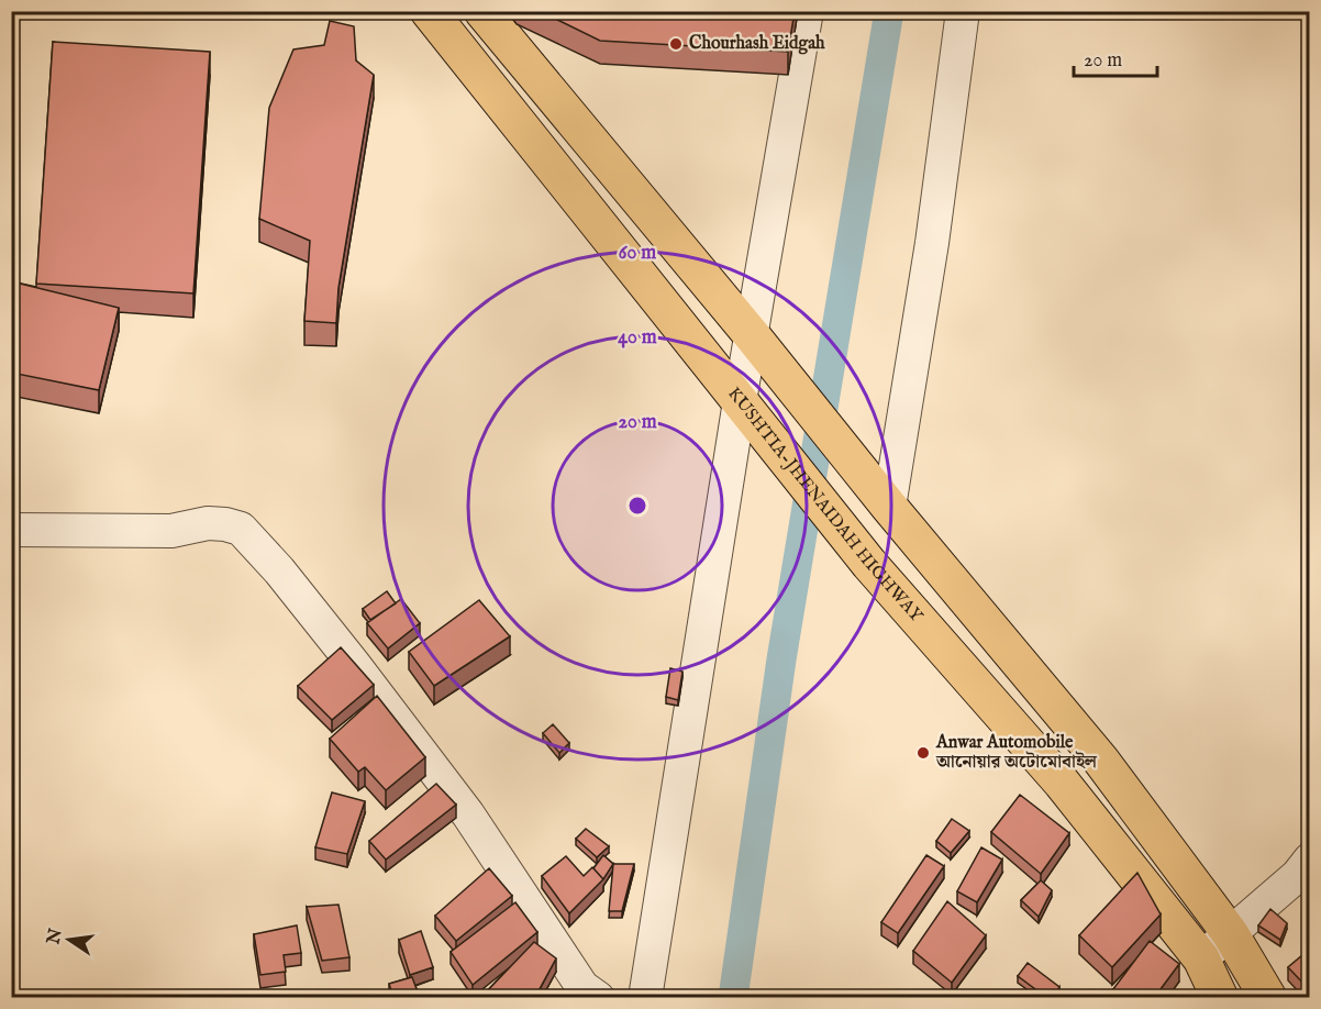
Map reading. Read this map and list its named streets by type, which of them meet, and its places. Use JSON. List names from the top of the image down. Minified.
{"streets":{"highway":["KUSHTIA-JHENAIDAH HIGHWAY"]},"places":["Chourhash Eidgah","Anwar Automobile আনোয়ার অটোমোবাইল"],"scale_bar":"20 m","north":"left","rings":["60 m","40 m","20 m"]}
